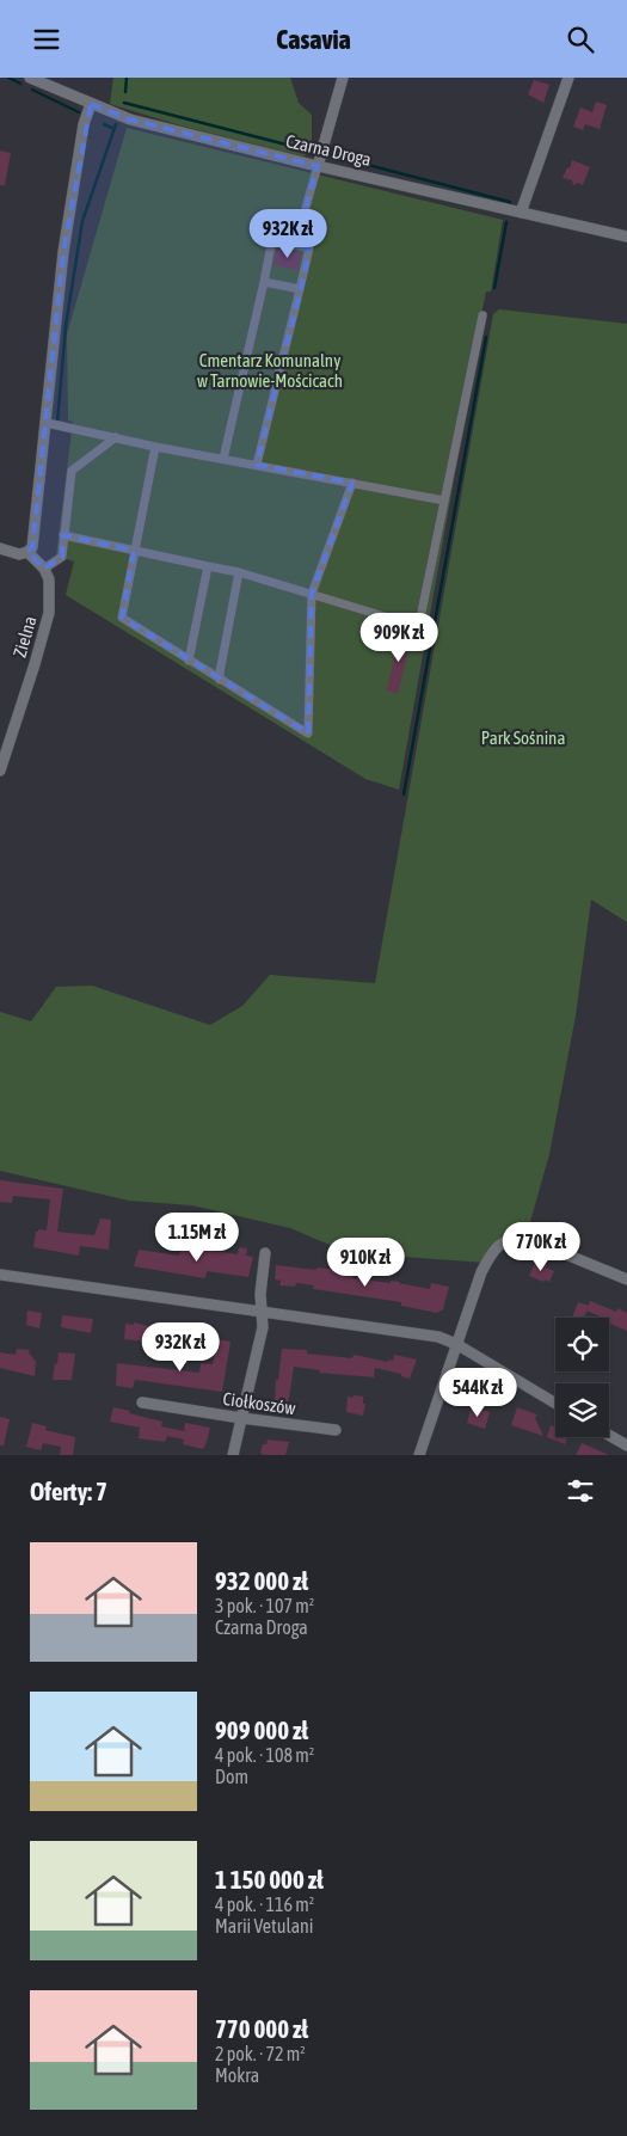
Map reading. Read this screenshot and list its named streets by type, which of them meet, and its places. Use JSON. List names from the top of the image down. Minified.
{"streets":{"street":["Czarna Droga","Zielna","Ciołkoszów"]},"parks":["Cmentarz Komunalny w Tarnowie-Mościcach","Park Sośnina"],"page":{"header":"Casavia","price":["932K zł","909K zł","1.15M zł","770K zł","910K zł","932K zł","544K zł"],"heading":"Oferty: 7","list":[{"name":"932 000 zł","note":"3 pok. · 107 m² · Czarna Droga"},{"name":"909 000 zł","note":"4 pok. · 108 m² · Dom"},{"name":"1 150 000 zł","note":"4 pok. · 116 m² · Marii Vetulani"},{"name":"770 000 zł","note":"2 pok. · 72 m² · Mokra"}]}}
